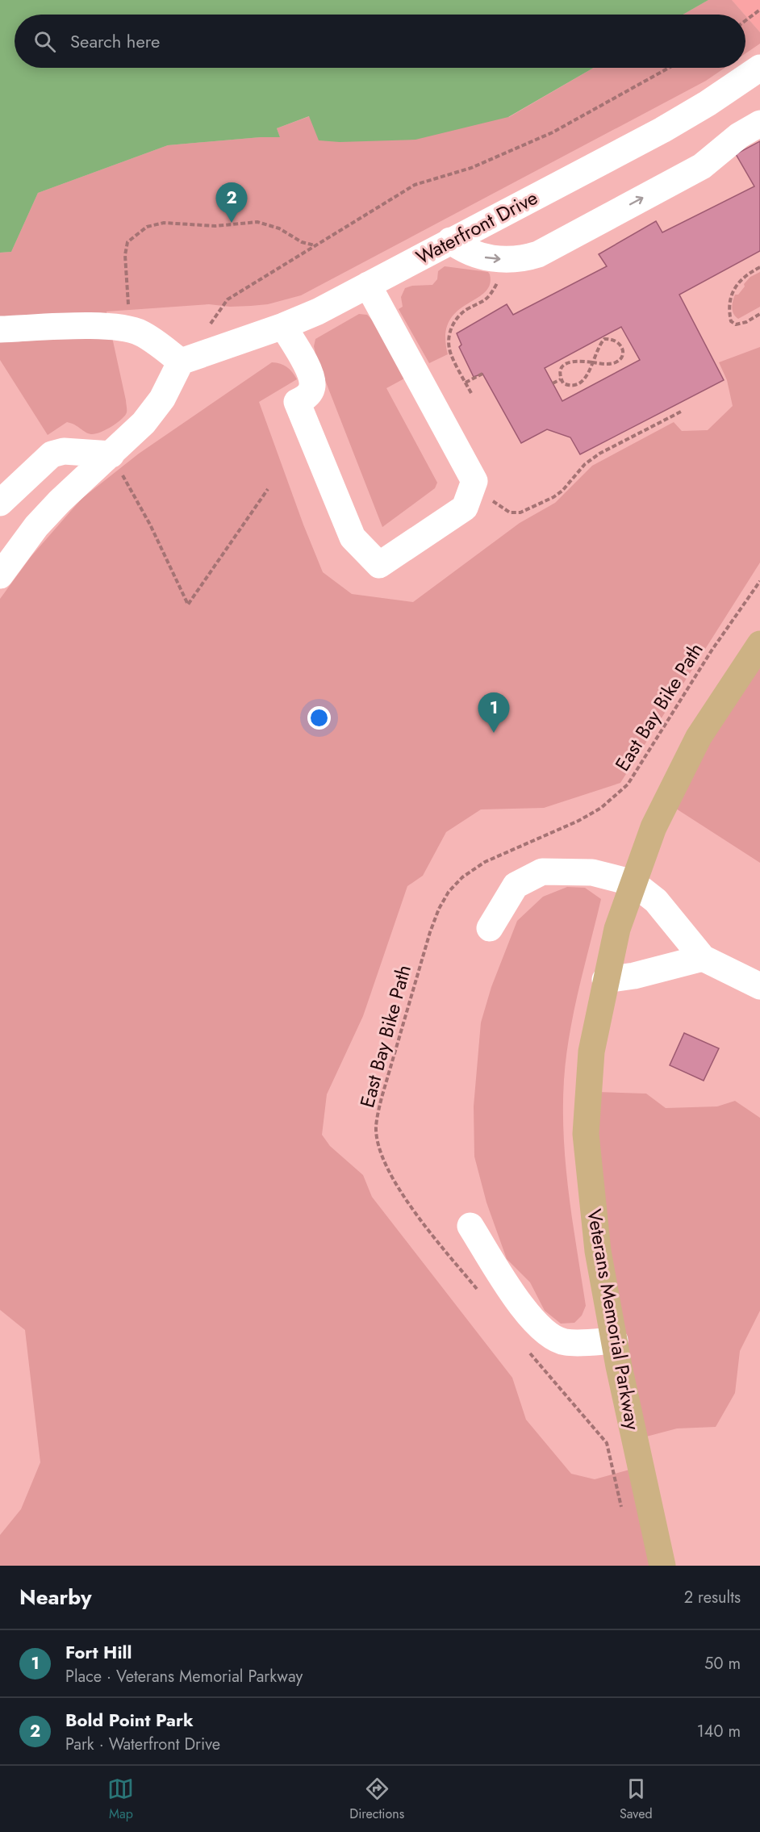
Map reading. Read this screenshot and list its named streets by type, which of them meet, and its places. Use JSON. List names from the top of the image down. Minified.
{"streets":{"main road":["Veterans Memorial Parkway"],"street":["Waterfront Drive"],"path":["East Bay Bike Path"]},"page":{"search":"Search here","pins":["2","1"],"heading":["Nearby","2 results"],"list":[{"mark":"1","name":"Fort Hill","note":"Place · Veterans Memorial Parkway","value":"50 m"},{"mark":"2","name":"Bold Point Park","note":"Park · Waterfront Drive","value":"140 m"}],"nav":["Map","Directions","Saved"]}}
